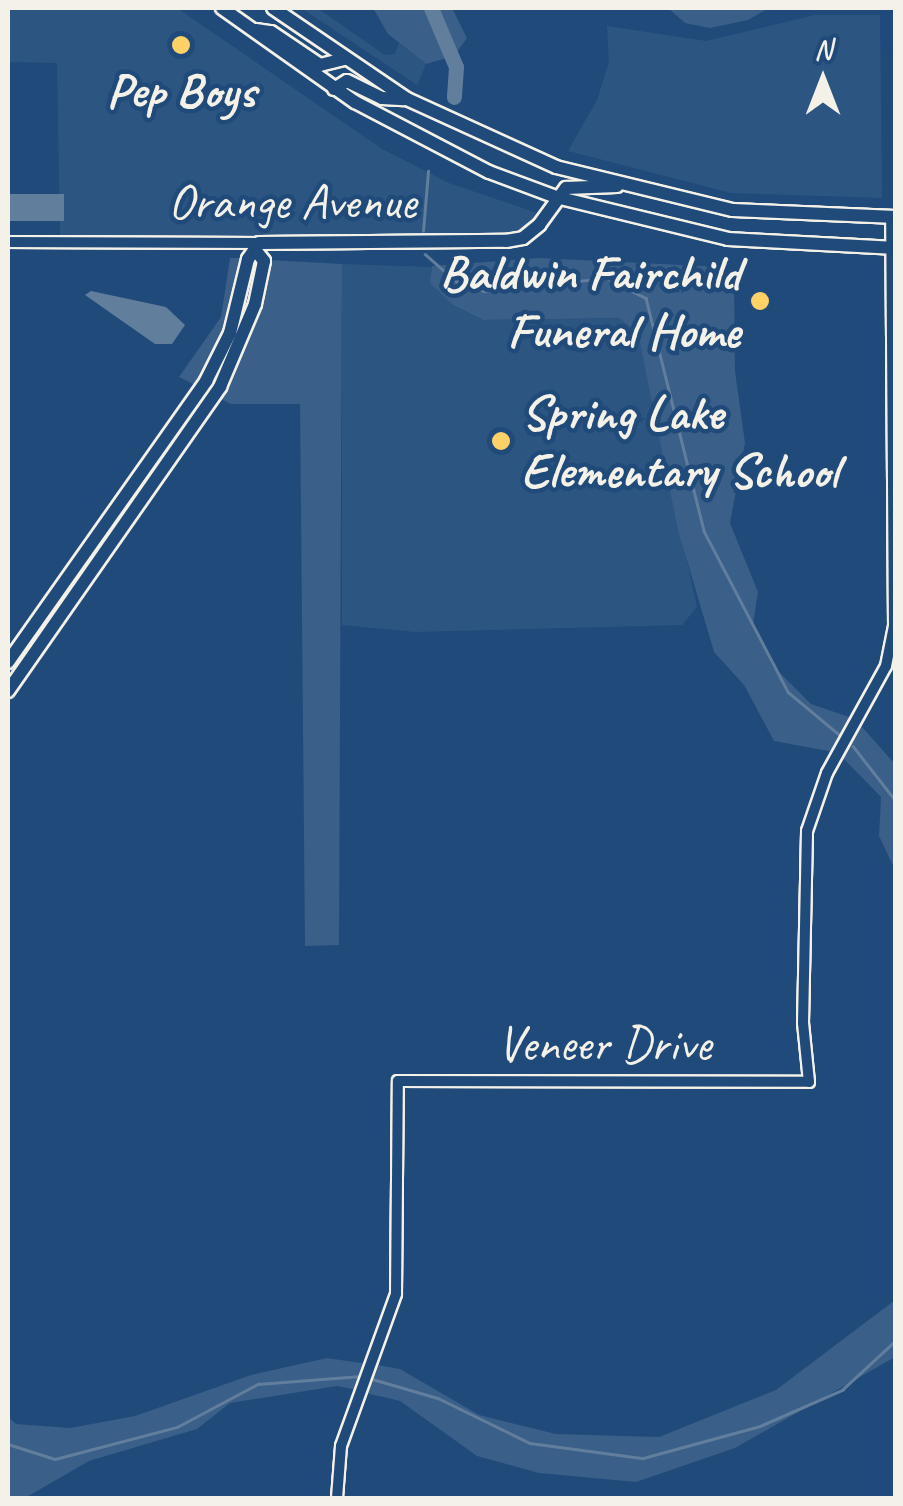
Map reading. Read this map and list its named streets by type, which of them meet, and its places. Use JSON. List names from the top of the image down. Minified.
{"streets":{"main road":["Orange Avenue"],"street":["Veneer Drive"]},"places":["Pep Boys","Baldwin Fairchild Funeral Home","Spring Lake Elementary School"],"north":"top"}
